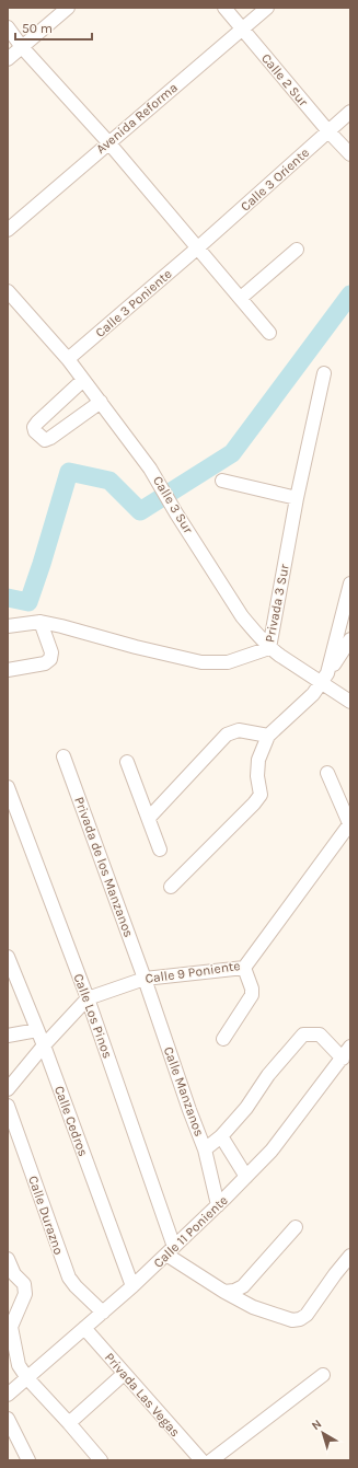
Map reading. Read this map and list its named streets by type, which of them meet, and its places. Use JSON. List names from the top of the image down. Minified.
{"streets":{"street":["Calle 2 Sur","Avenida Reforma","Calle 3 Oriente","Calle 3 Poniente","Calle 3 Sur","Privada 3 Sur","Privada de los Manzanos","Calle 9 Poniente","Calle Los Pinos","Calle Manzanos","Calle Cedros","Calle Durazno","Calle 11 Poniente","Privada Las Vegas"]},"crossings":[["Calle 2 Sur","Avenida Reforma"],["Calle 2 Sur","Calle 3 Oriente"],["Calle 3 Oriente","Calle 3 Poniente"],["Calle 3 Poniente","Calle 3 Sur"],["Calle 3 Sur","Privada 3 Sur"],["Privada de los Manzanos","Calle 9 Poniente"],["Privada de los Manzanos","Calle Manzanos"],["Calle 9 Poniente","Calle Los Pinos"],["Calle 9 Poniente","Calle Manzanos"],["Calle 9 Poniente","Calle Cedros"],["Calle Los Pinos","Calle 11 Poniente"],["Calle Manzanos","Calle 11 Poniente"],["Calle Cedros","Calle 11 Poniente"],["Calle Durazno","Calle 11 Poniente"],["Calle 11 Poniente","Privada Las Vegas"]],"scale_bar":"50 m","north":"top left"}
